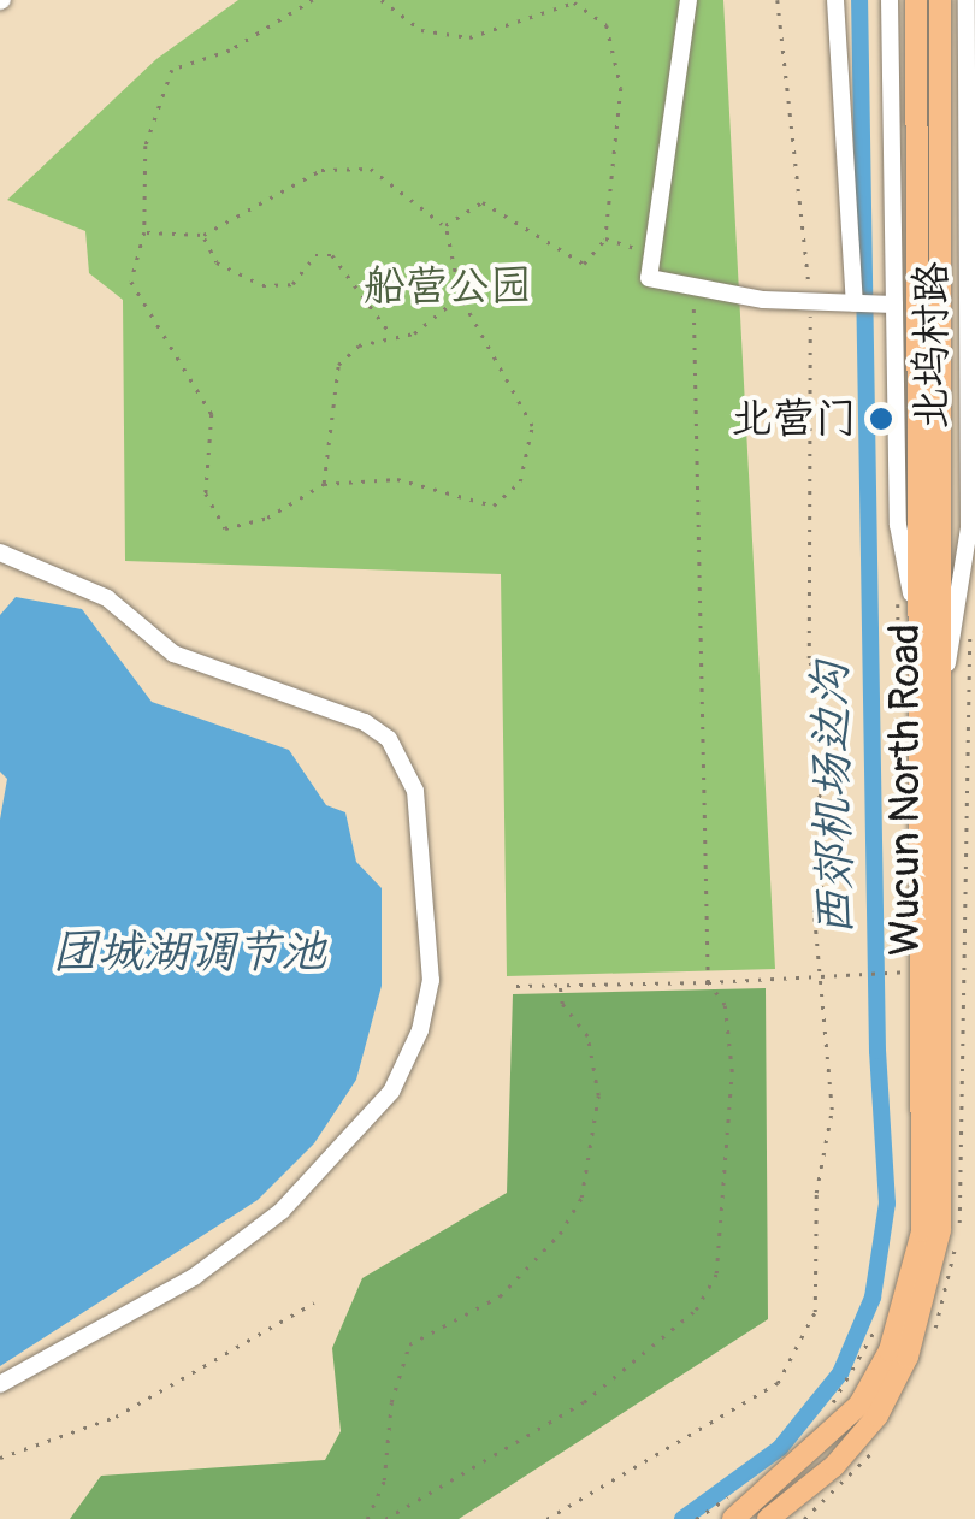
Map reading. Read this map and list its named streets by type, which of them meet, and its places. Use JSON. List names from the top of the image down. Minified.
{"streets":{"main road":["Wucun North Road"],"street":["北坞村路"]},"crossings":[["北坞村路","Wucun North Road"]],"water":["西郊机场边沟","团城湖调节池"],"parks":["船营公园"],"places":["北营门"]}
